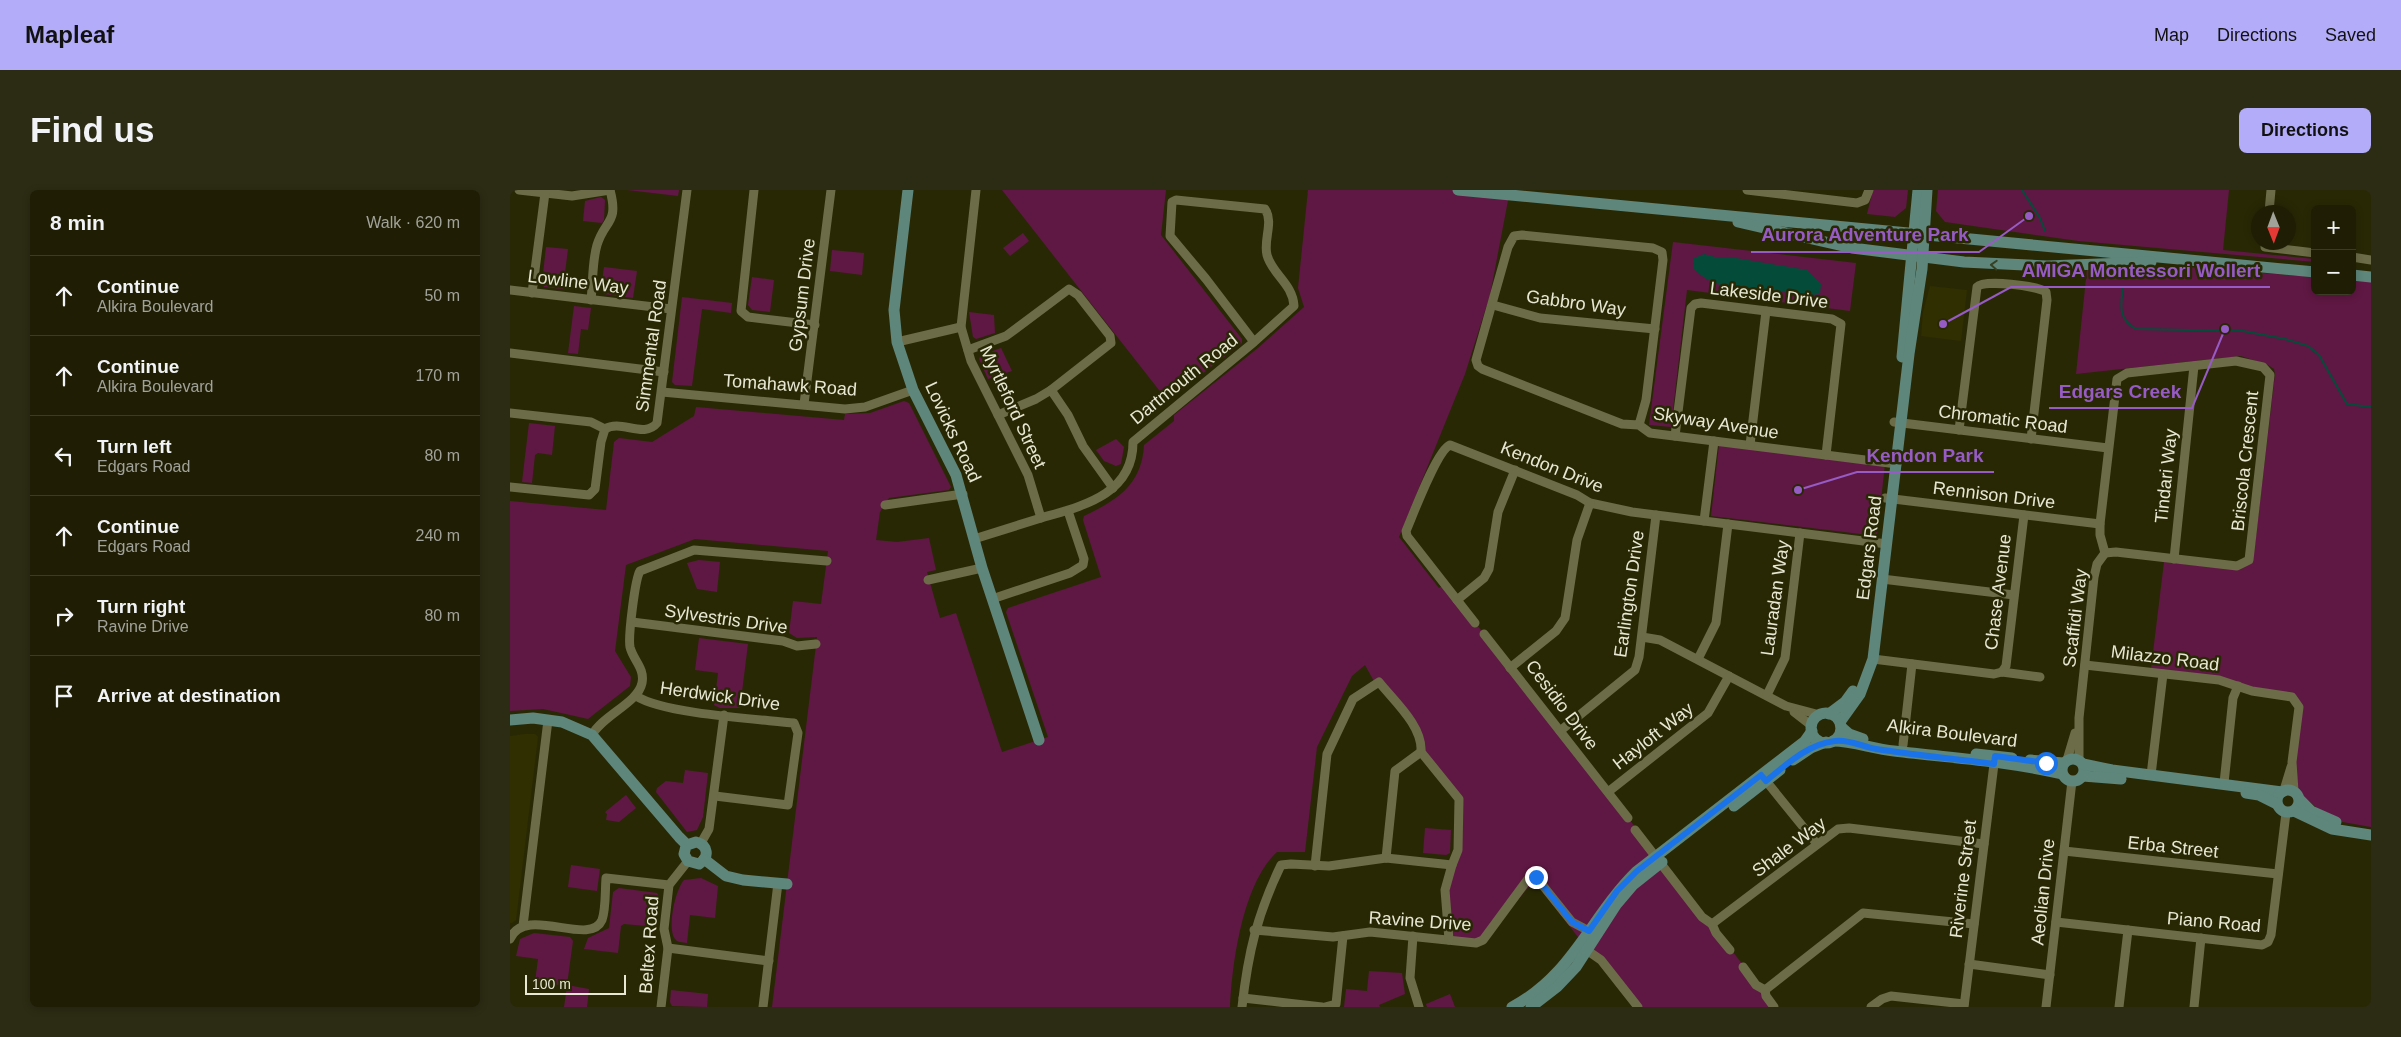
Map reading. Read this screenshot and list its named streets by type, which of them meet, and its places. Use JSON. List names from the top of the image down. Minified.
{"streets":{"street":["Lowline Way","Gypsum Drive","Lakeside Drive","Gabbro Way","Simmental Road","Dartmouth Road","Tomahawk Road","Myrtleford Street","Chromatic Road","Skyway Avenue","Lovicks Road","Briscola Crescent","Kendon Drive","Tindari Way","Rennison Drive","Edgars Road","Chase Avenue","Earlington Drive","Lauradan Way","Scaffidi Way","Sylvestris Drive","Milazzo Road","Herdwick Drive","Cesidio Drive","Alkira Boulevard","Hayloft Way","Shale Way","Erba Street","Riverine Street","Aeolian Drive","Ravine Drive","Piano Road","Beltex Road"]},"crossings":[["Lowline Way","Simmental Road"],["Gypsum Drive","Tomahawk Road"],["Lakeside Drive","Skyway Avenue"],["Gabbro Way","Skyway Avenue"],["Simmental Road","Tomahawk Road"],["Dartmouth Road","Myrtleford Street"],["Dartmouth Road","Lovicks Road"],["Tomahawk Road","Lovicks Road"],["Chromatic Road","Edgars Road"],["Chromatic Road","Scaffidi Way"],["Skyway Avenue","Edgars Road"],["Briscola Crescent","Tindari Way"],["Briscola Crescent","Scaffidi Way"],["Kendon Drive","Edgars Road"],["Kendon Drive","Earlington Drive"],["Kendon Drive","Lauradan Way"],["Kendon Drive","Cesidio Drive"],["Rennison Drive","Edgars Road"],["Rennison Drive","Chase Avenue"],["Rennison Drive","Scaffidi Way"],["Edgars Road","Chase Avenue"],["Edgars Road","Alkira Boulevard"],["Earlington Drive","Cesidio Drive"],["Scaffidi Way","Milazzo Road"],["Scaffidi Way","Alkira Boulevard"],["Scaffidi Way","Aeolian Drive"],["Milazzo Road","Alkira Boulevard"],["Milazzo Road","Piano Road"],["Cesidio Drive","Hayloft Way"],["Alkira Boulevard","Riverine Street"],["Alkira Boulevard","Aeolian Drive"],["Alkira Boulevard","Piano Road"],["Shale Way","Riverine Street"],["Erba Street","Aeolian Drive"],["Erba Street","Piano Road"],["Aeolian Drive","Piano Road"]],"places":["Aurora Adventure Park","AMIGA Montessori Wollert","Edgars Creek","Kendon Park"],"scale_bar":"100 m","north":"bottom","page":{"header":"Mapleaf","nav":["Map","Directions","Saved"],"buttons":"Directions","title":"Find us","heading":["8 min","Walk · 620 m"],"map_buttons":["+","−"],"list":[["Continue","Alkira Boulevard","50 m"],["Continue","Alkira Boulevard","170 m"],["Turn left","Edgars Road","80 m"],["Continue","Edgars Road","240 m"],["Turn right","Ravine Drive","80 m"],"Arrive at destination"],"scale":"100 m"}}
